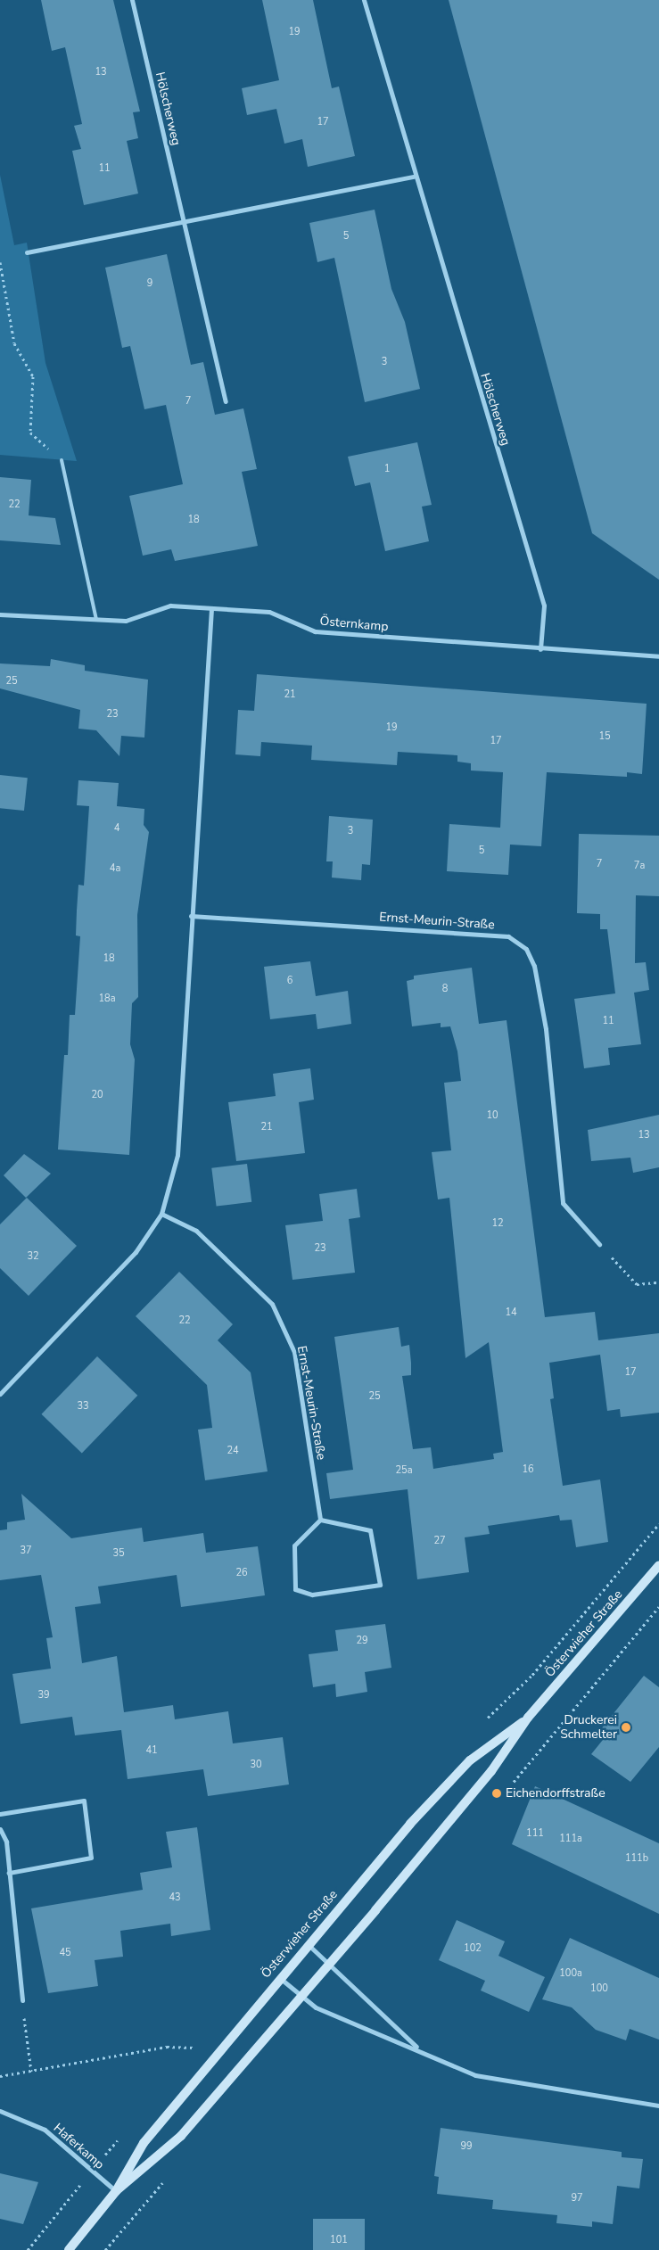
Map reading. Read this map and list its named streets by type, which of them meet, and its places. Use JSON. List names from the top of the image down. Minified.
{"streets":{"street":["Hölscherweg","Östernkamp","Ernst-Meurin-Straße","Österwieher Straße","Haferkamp"]},"crossings":[["Hölscherweg","Östernkamp"],["Österwieher Straße","Haferkamp"]],"places":["Druckerei Schmelter","Eichendorffstraße"],"house_numbers":["19","13","17","11","5","9","3","7","1","22","18","25","21","23","19","15","17","4","3","5","7","7a","4a","18","6","8","18a","11","20","10","21","13","12","23","32","14","22","17","25","33","24","16","25a","27","37","35","26","29","39","41","30","111","111a","111b","43","102","45","100a","100","99","97","101"]}
